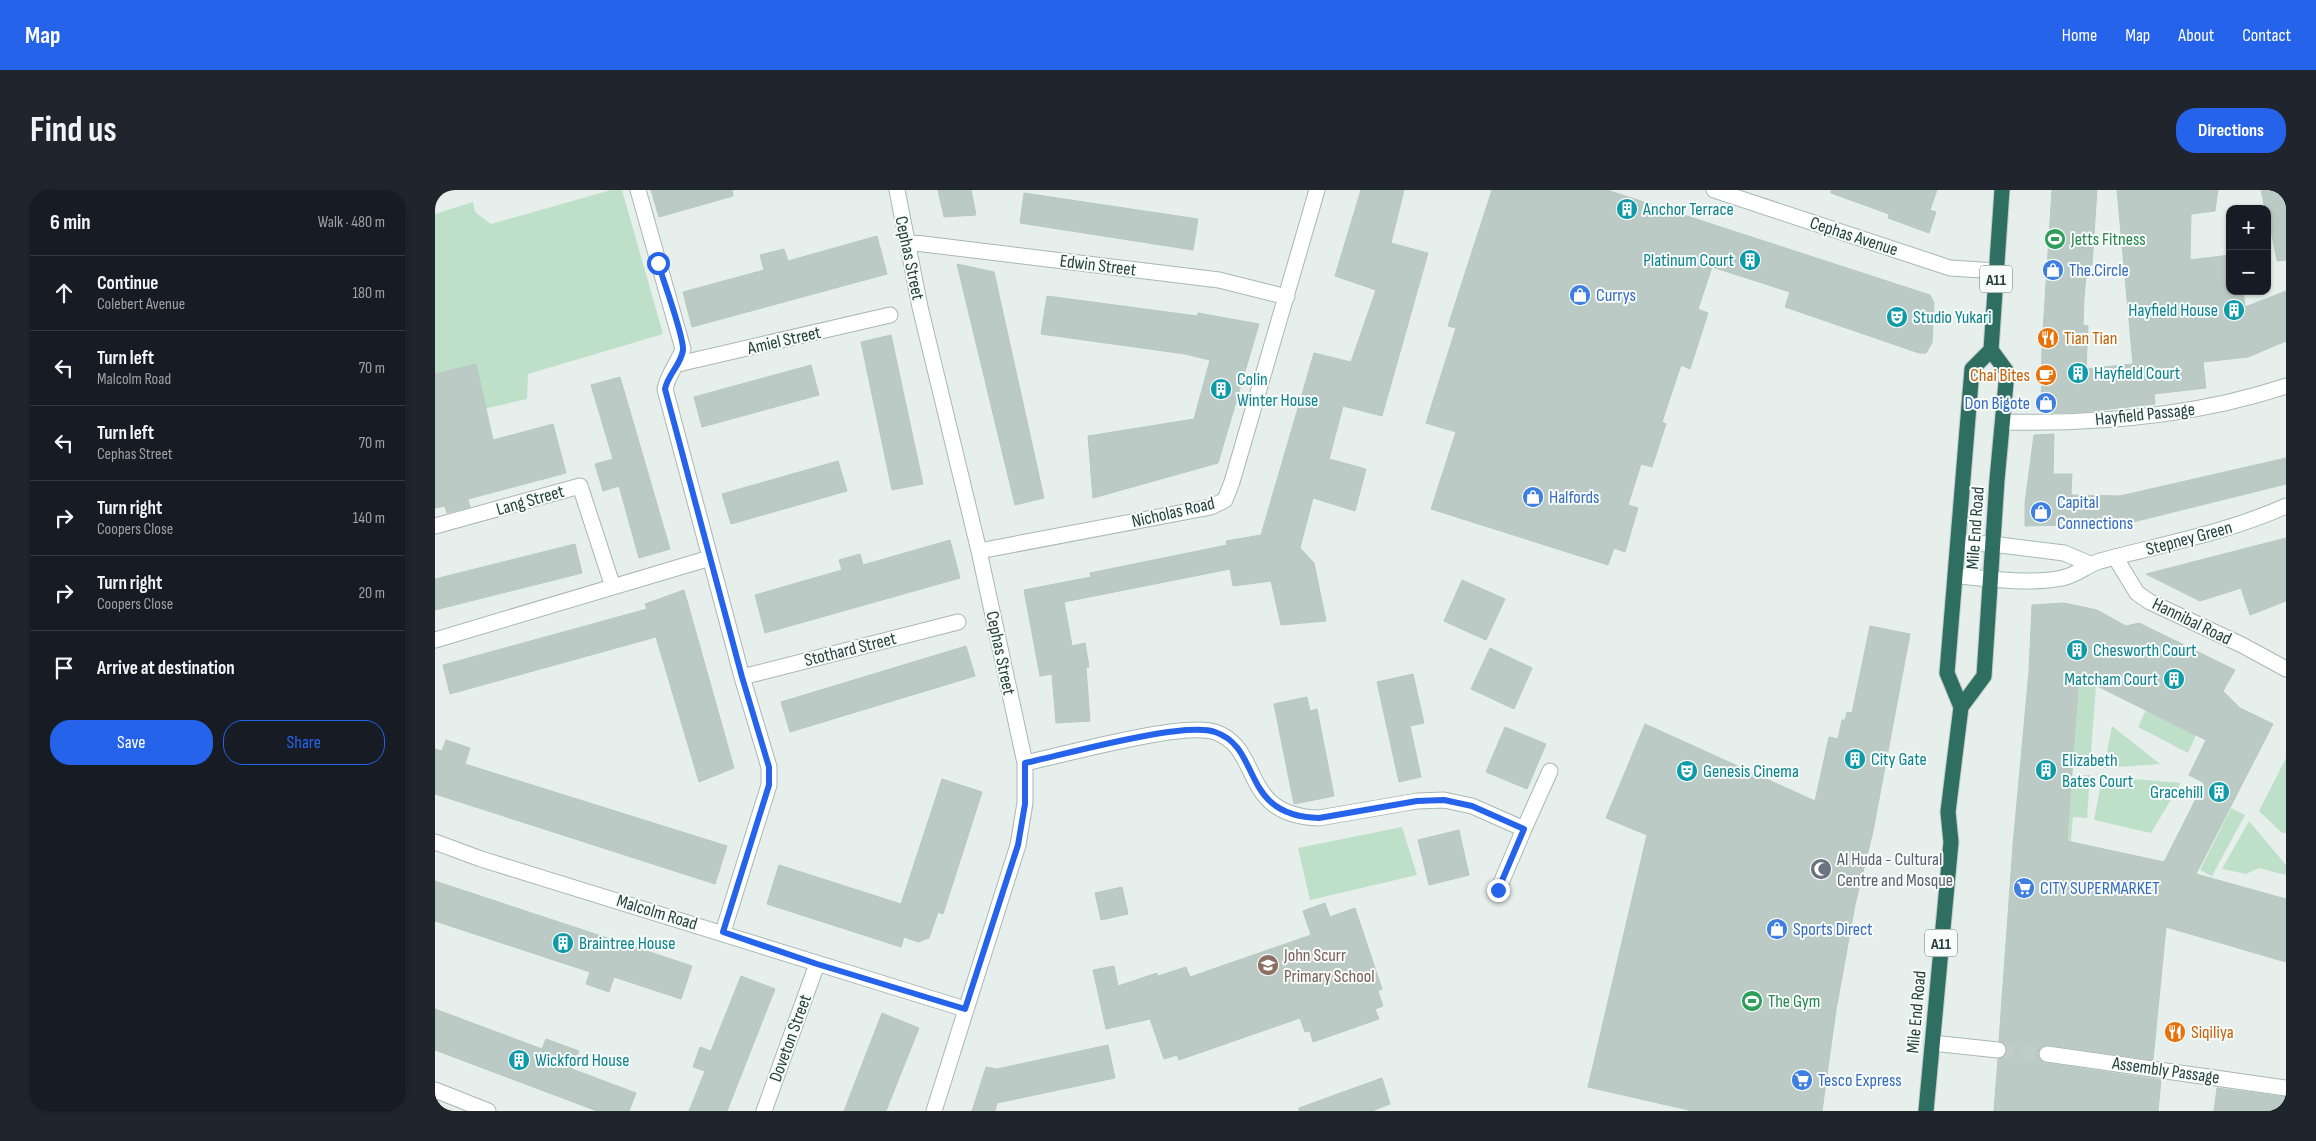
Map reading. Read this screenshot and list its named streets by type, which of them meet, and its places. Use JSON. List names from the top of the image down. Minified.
{"streets":{"highway":["A11","Mile End Road"],"street":["Cephas Avenue","Cephas Street","Edwin Street","Amiel Street","Hayfield Passage","Lang Street","Nicholas Road","Stepney Green","Hannibal Road","Stothard Street","Malcolm Road","Doveton Street","Assembly Passage"]},"crossings":[["Cephas Avenue","A11"],["Cephas Street","Edwin Street"],["Cephas Street","Nicholas Road"],["Cephas Street","Malcolm Road"],["Edwin Street","Nicholas Road"],["A11","Mile End Road"],["Hayfield Passage","Mile End Road"],["Mile End Road","Stepney Green"],["Stepney Green","Hannibal Road"],["Malcolm Road","Doveton Street"]],"places":{"building":["Anchor Terrace","Platinum Court","Hayfield House","Hayfield Court","Colin Winter House","Chesworth Court","Matcham Court","City Gate","Elizabeth Bates Court","Gracehill","Braintree House","Wickford House"],"sports":["Jetts Fitness","The Gym"],"shop":["The.Circle","Currys","Don Bigote","Halfords","Capital Connections","Sports Direct"],"theatre":["Studio Yukari","Genesis Cinema"],"restaurant":["Tian Tian","Siqiliya"],"cafe":["Chai Bites"],"mosque":["Al Huda - Cultural Centre and Mosque"],"supermarket":["CITY SUPERMARKET","Tesco Express"],"school or university":["John Scurr Primary School"]},"page":{"header":"Map","nav":["Home","Map","About","Contact"],"buttons":["Directions",["Save","Share"]],"title":"Find us","heading":["6 min","Walk · 480 m"],"map_buttons":["+","−"],"list":[["Continue","Colebert Avenue","180 m"],["Turn left","Malcolm Road","70 m"],["Turn left","Cephas Street","70 m"],["Turn right","Coopers Close","140 m"],["Turn right","Coopers Close","20 m"],"Arrive at destination"]}}
